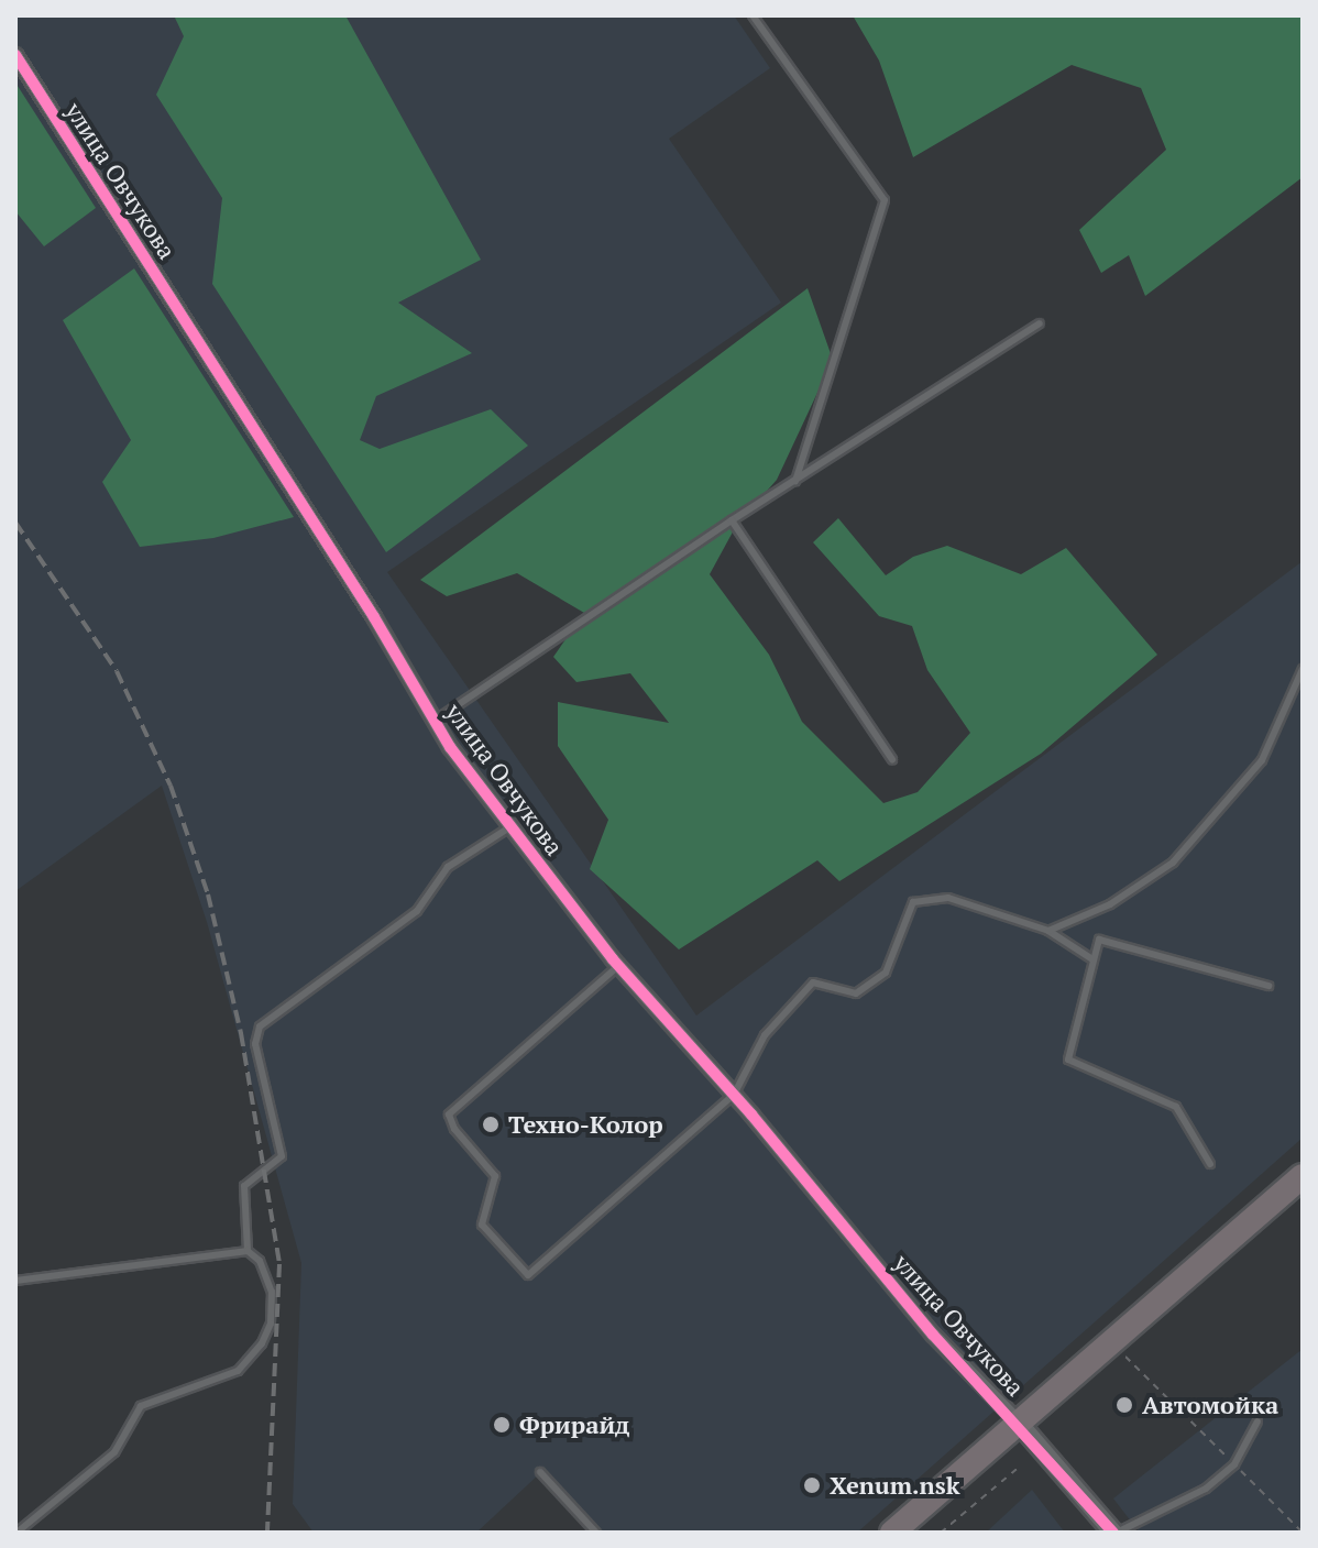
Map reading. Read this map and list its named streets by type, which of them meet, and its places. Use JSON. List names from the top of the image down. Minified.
{"streets":{"street":["улица Овчукова"]},"places":["Техно-Колор","Автомойка","Фрирайд","Xenum.nsk"]}
